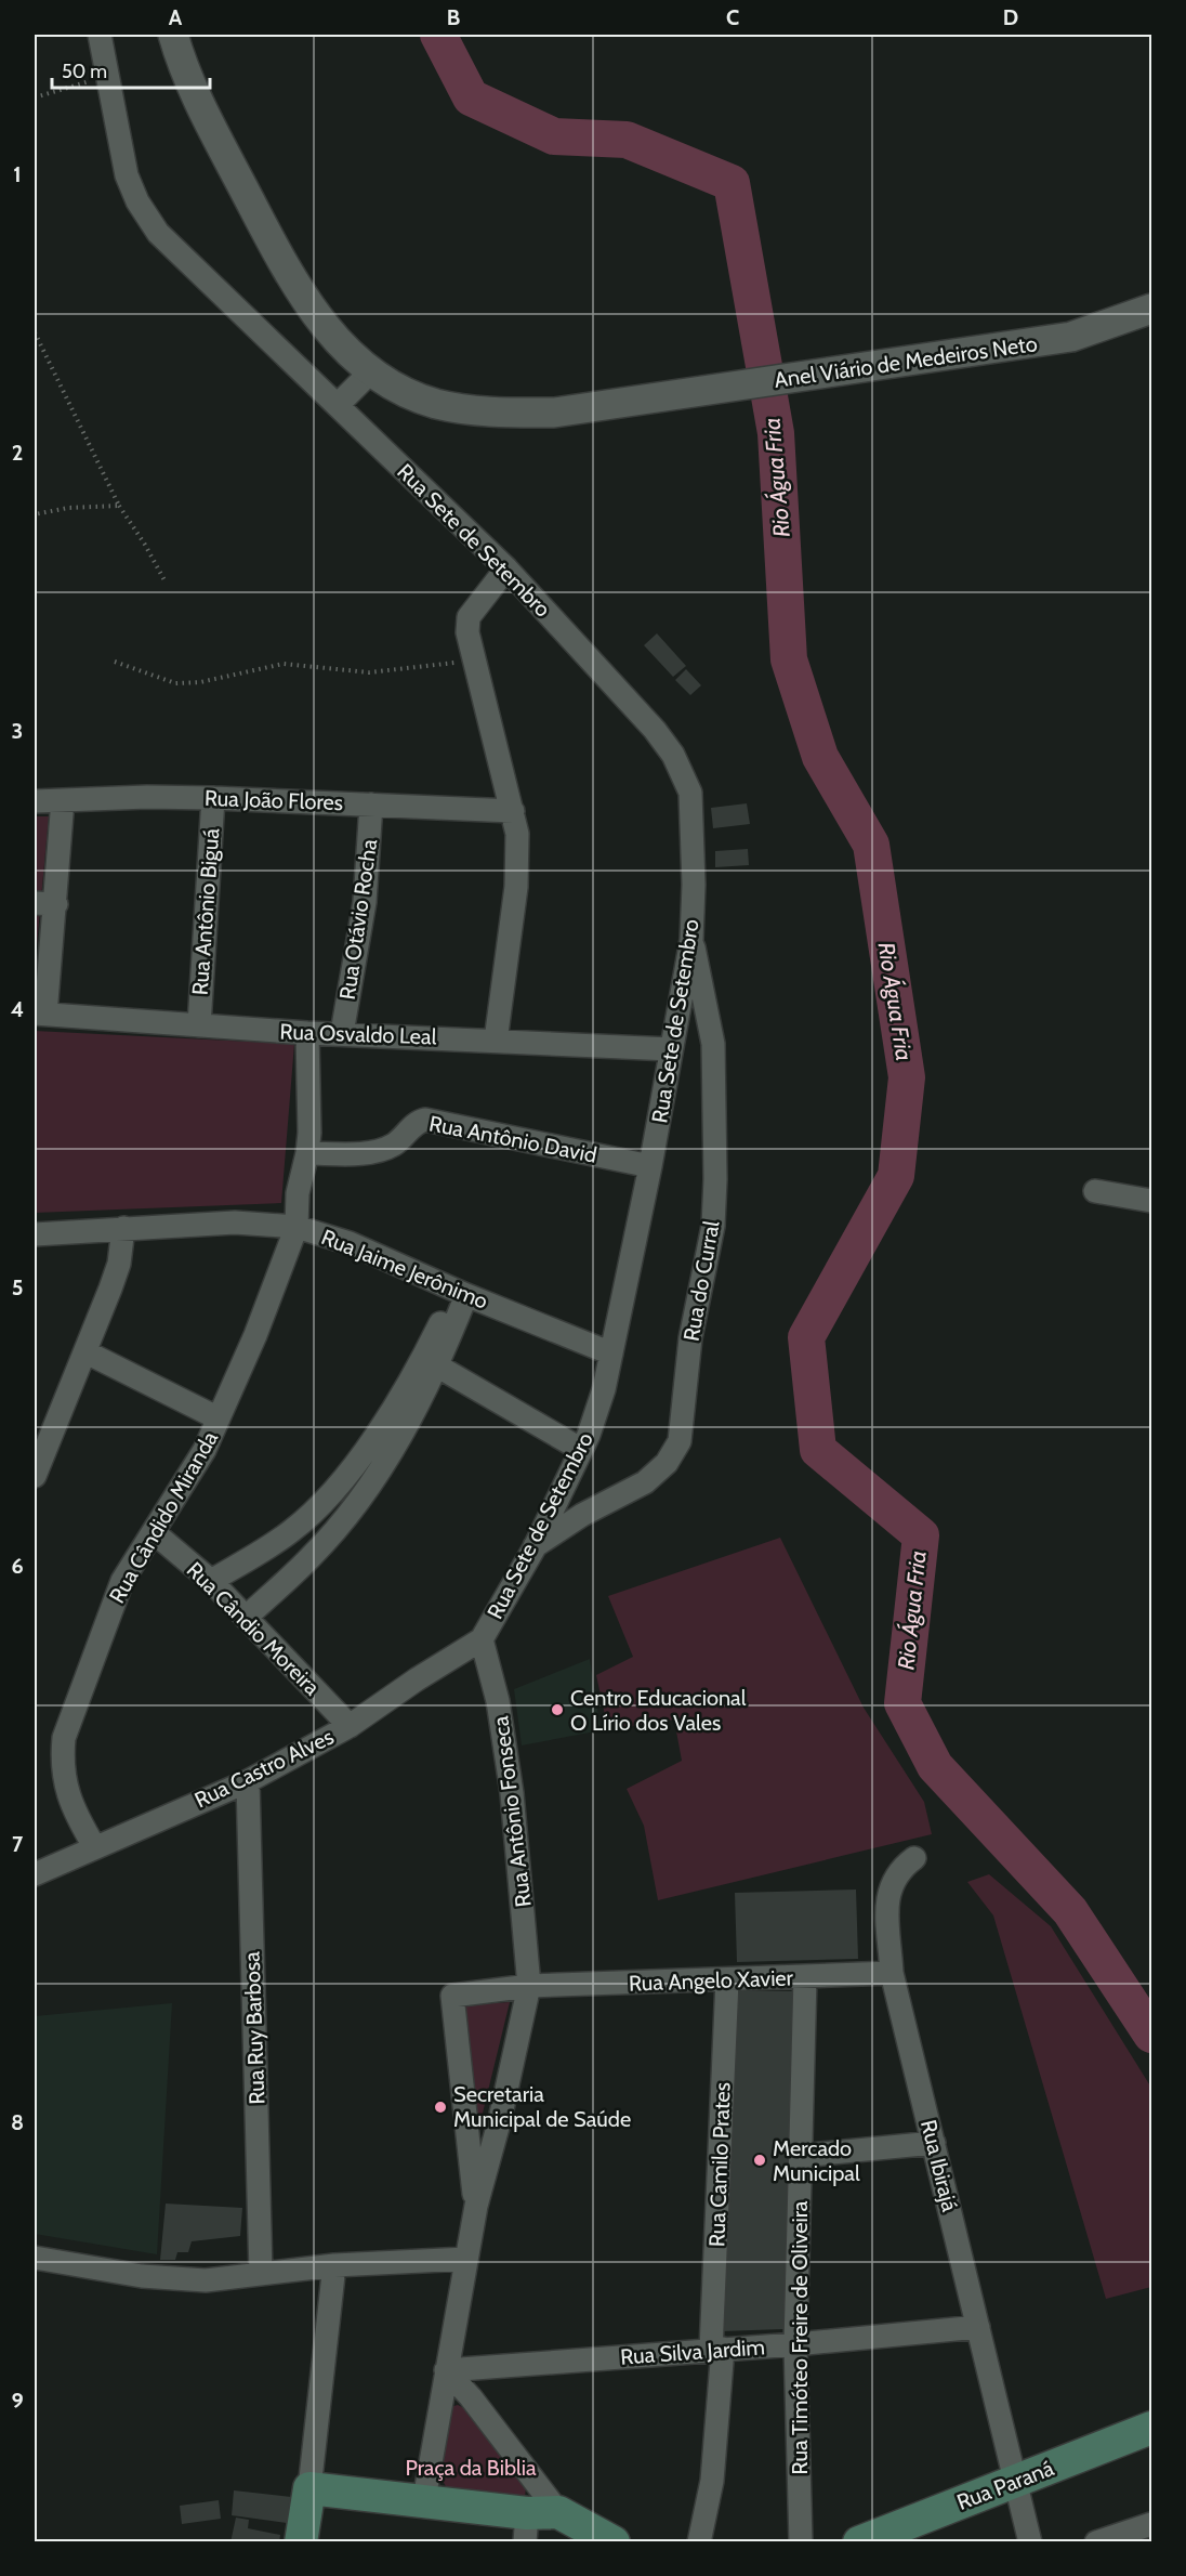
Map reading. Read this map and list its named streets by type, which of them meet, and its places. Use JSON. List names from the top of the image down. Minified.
{"streets":{"main road":["Rua Paraná"],"street":["Anel Viário de Medeiros Neto","Rua Sete de Setembro","Rua João Flores","Rua Antônio Biguá","Rua Otávio Rocha","Rua Osvaldo Leal","Rua Antônio David","Rua Jaime Jerônimo","Rua do Curral","Rua Cândido Miranda","Rua Cândio Moreira","Rua Castro Alves","Rua Antônio Fonseca","Rua Angelo Xavier","Rua Ruy Barbosa","Rua Camilo Prates","Rua Ibirajá","Rua Timóteo Freire de Oliveira","Rua Silva Jardim"]},"crossings":[["Rua Sete de Setembro","Rua Osvaldo Leal"],["Rua Sete de Setembro","Rua Antônio David"],["Rua Sete de Setembro","Rua Jaime Jerônimo"],["Rua Sete de Setembro","Rua do Curral"],["Rua Sete de Setembro","Rua Castro Alves"],["Rua Sete de Setembro","Rua Antônio Fonseca"],["Rua João Flores","Rua Antônio Biguá"],["Rua João Flores","Rua Otávio Rocha"],["Rua Antônio Biguá","Rua Osvaldo Leal"],["Rua Otávio Rocha","Rua Osvaldo Leal"],["Rua Osvaldo Leal","Rua Cândido Miranda"],["Rua Antônio David","Rua Cândido Miranda"],["Rua Jaime Jerônimo","Rua Cândido Miranda"],["Rua Cândido Miranda","Rua Cândio Moreira"],["Rua Cândido Miranda","Rua Castro Alves"],["Rua Cândio Moreira","Rua Castro Alves"],["Rua Castro Alves","Rua Antônio Fonseca"],["Rua Castro Alves","Rua Ruy Barbosa"],["Rua Antônio Fonseca","Rua Angelo Xavier"],["Rua Angelo Xavier","Rua Camilo Prates"],["Rua Angelo Xavier","Rua Ibirajá"],["Rua Angelo Xavier","Rua Timóteo Freire de Oliveira"],["Rua Camilo Prates","Rua Silva Jardim"],["Rua Ibirajá","Rua Silva Jardim"],["Rua Ibirajá","Rua Paraná"],["Rua Timóteo Freire de Oliveira","Rua Silva Jardim"]],"water":["Rio Água Fria"],"parks":["Praça da Biblia"],"places":["Centro Educacional O Lírio dos Vales","Secretaria Municipal de Saúde","Mercado Municipal"],"scale_bar":"50 m","grid":{"columns":["A","B","C","D"],"rows":["1","2","3","4","5","6","7","8","9"]}}
